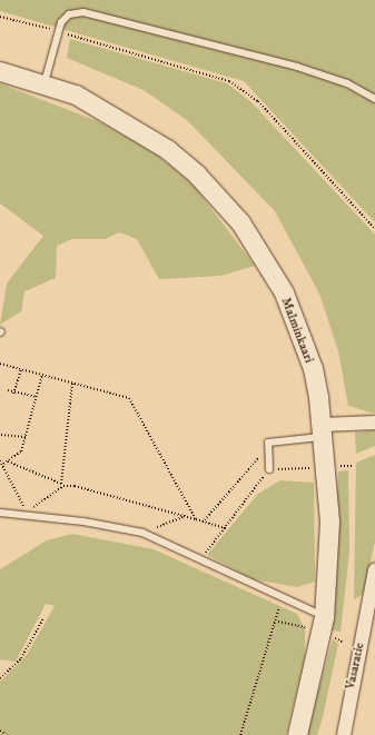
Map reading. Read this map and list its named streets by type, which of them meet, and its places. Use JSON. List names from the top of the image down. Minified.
{"streets":{"main road":["Malminkaari"],"street":["Vasaratie"]}}
